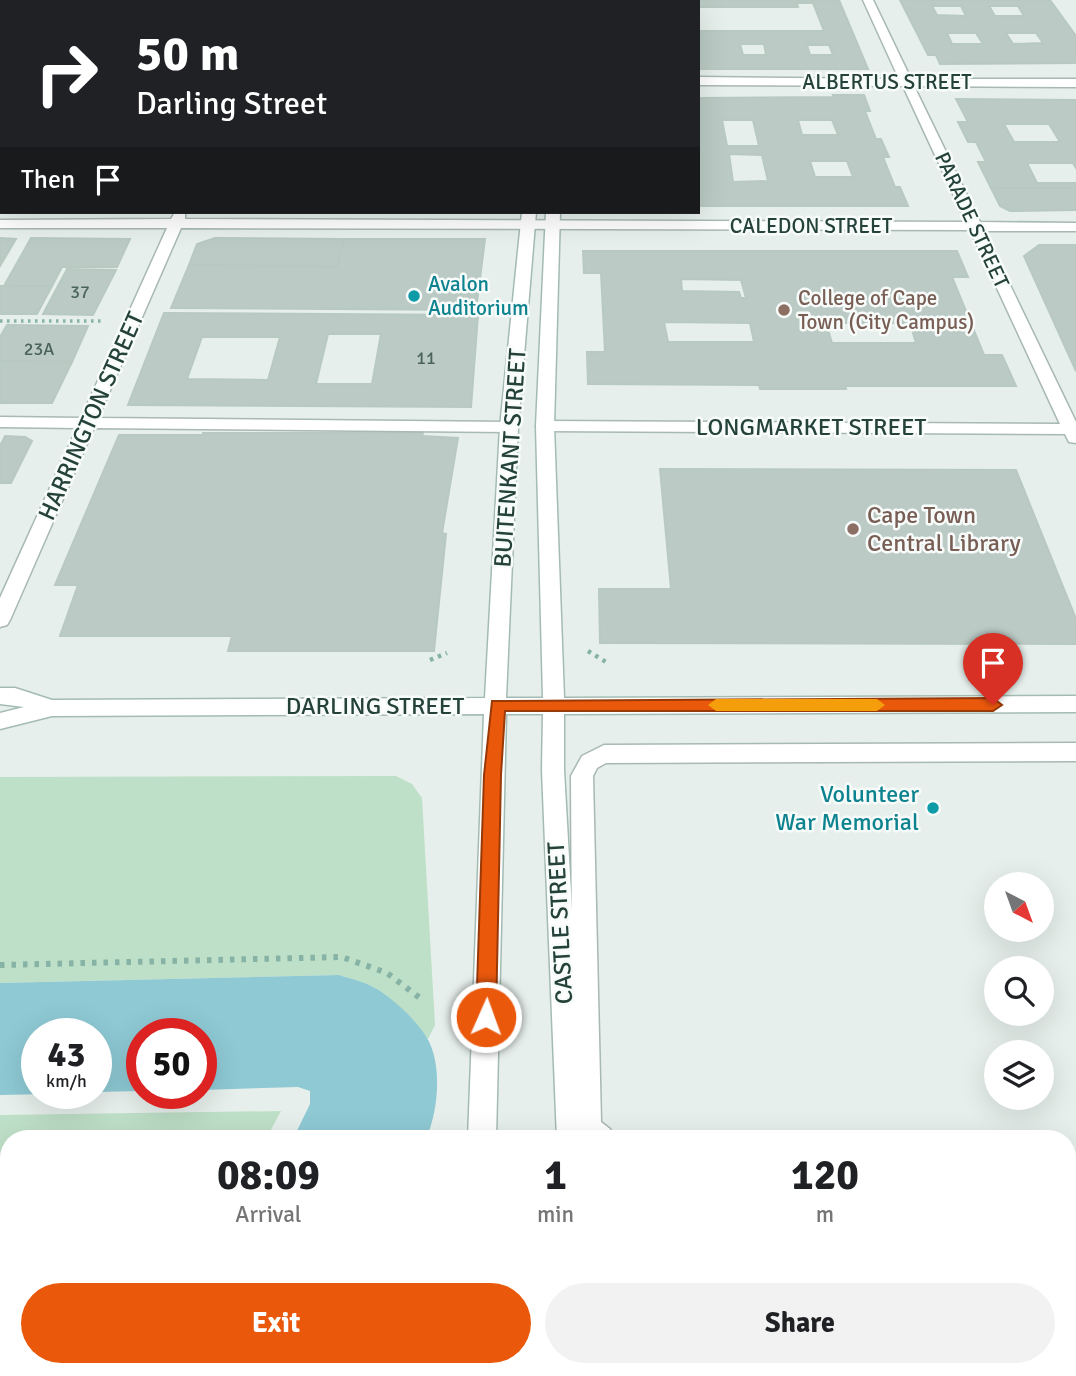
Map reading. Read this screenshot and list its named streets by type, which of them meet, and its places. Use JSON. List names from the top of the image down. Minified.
{"streets":{"street":["ALBERTUS STREET","PARADE STREET","CALEDON STREET","HARRINGTON STREET","LONGMARKET STREET","BUITENKANT STREET","DARLING STREET","CASTLE STREET"]},"crossings":[["ALBERTUS STREET","PARADE STREET"],["PARADE STREET","CALEDON STREET"],["PARADE STREET","LONGMARKET STREET"],["CALEDON STREET","HARRINGTON STREET"],["CALEDON STREET","BUITENKANT STREET"],["LONGMARKET STREET","BUITENKANT STREET"],["BUITENKANT STREET","DARLING STREET"],["BUITENKANT STREET","CASTLE STREET"],["DARLING STREET","CASTLE STREET"]],"places":["Avalon Auditorium","College of Cape Town (City Campus)","Cape Town Central Library","Volunteer War Memorial"],"house_numbers":["37","23A","11"],"north":"bottom right","page":{"turn":["50 m","Darling Street"],"then":"Then","speed":"43 km/h","limit":"50","eta":["08:09","Arrival","1","min","120","m"],"buttons":["Exit","Share"]}}
